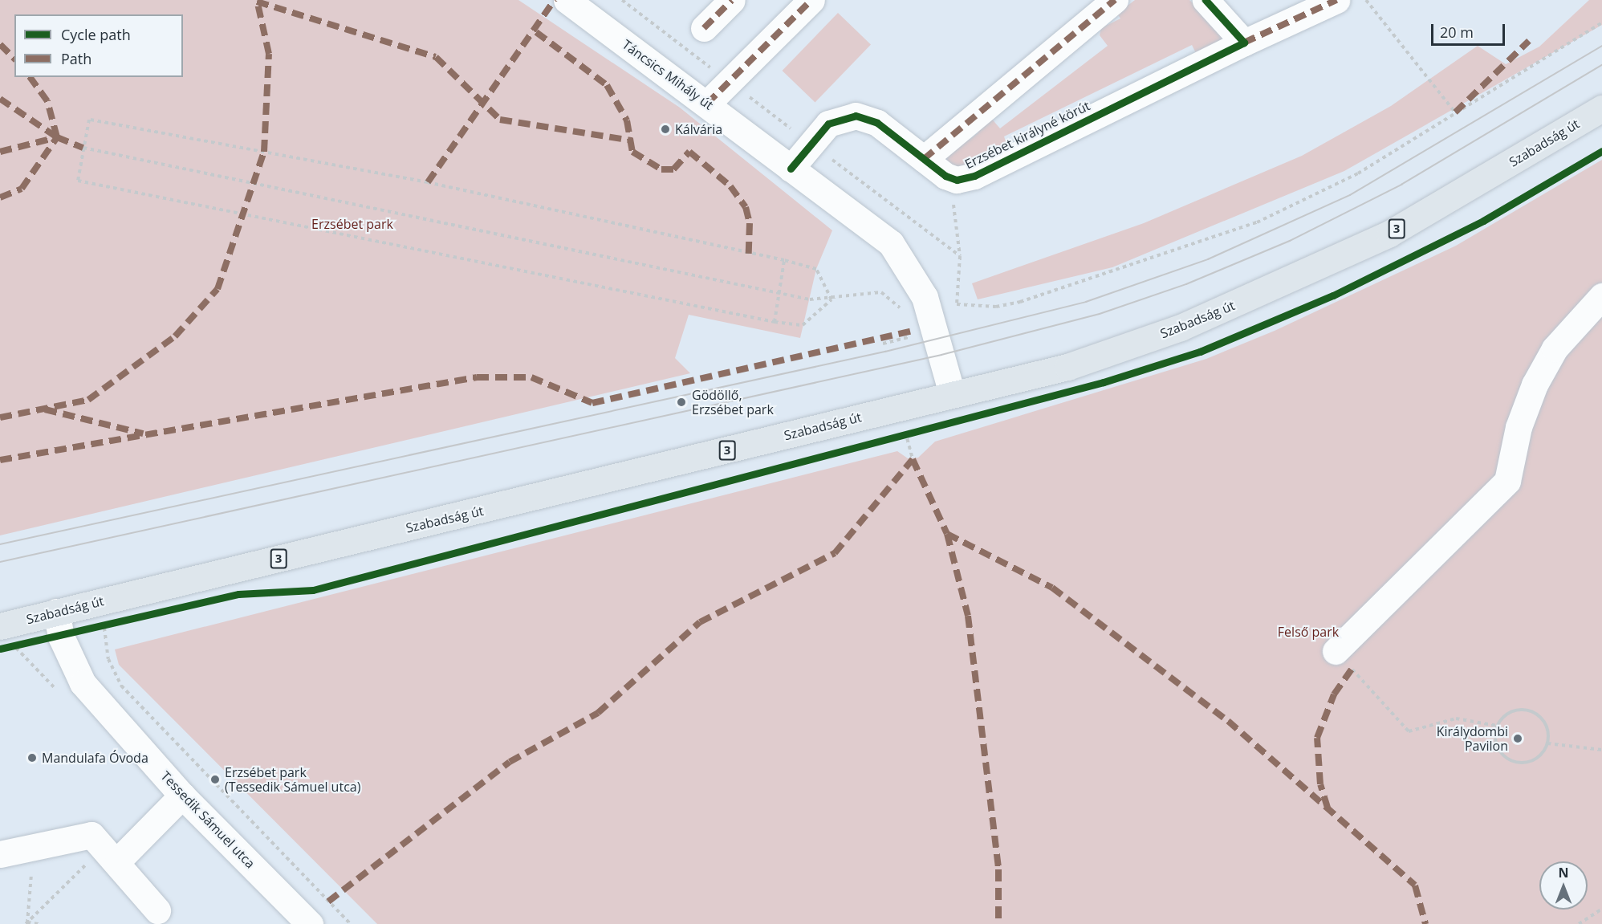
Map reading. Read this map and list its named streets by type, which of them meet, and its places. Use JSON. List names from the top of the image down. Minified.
{"streets":{"main road":["Szabadság út","3"],"street":["Táncsics Mihály út","Erzsébet királyné körút","Tessedik Sámuel utca"]},"crossings":[["Táncsics Mihály út","Erzsébet királyné körút"],["Táncsics Mihály út","Szabadság út"],["Szabadság út","Tessedik Sámuel utca"]],"parks":["Erzsébet park","Felső park"],"places":["Kálvária","Gödöllő, Erzsébet park","Királydombi Pavilon","Mandulafa Óvoda","Erzsébet park (Tessedik Sámuel utca)"],"legend":["Cycle path","Path"],"scale_bar":"20 m","north":"top"}
